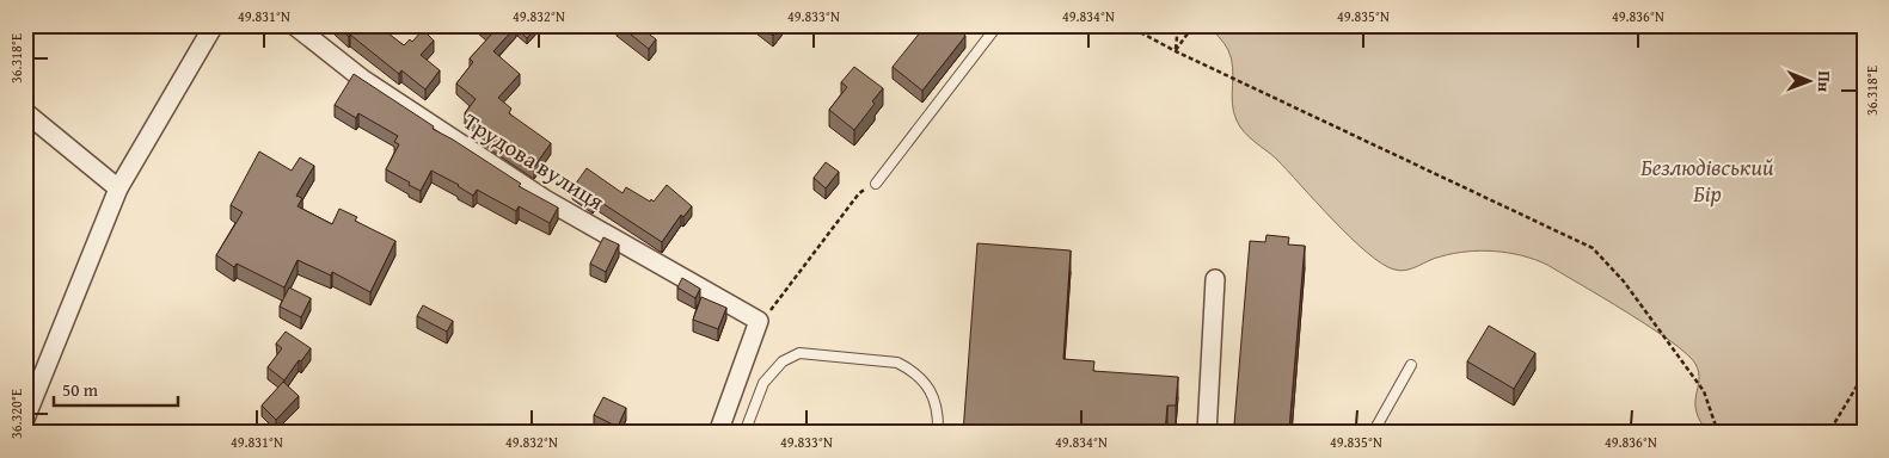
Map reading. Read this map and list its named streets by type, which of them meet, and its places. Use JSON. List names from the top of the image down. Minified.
{"streets":{"street":["Трудова вулиця"]},"parks":["Безлюдівський Бір"],"scale_bar":"50 m","north":"right","coordinates":["49.831°N","49.832°N","49.833°N","49.834°N","49.835°N","49.836°N","36.318°E","36.320°E"]}
